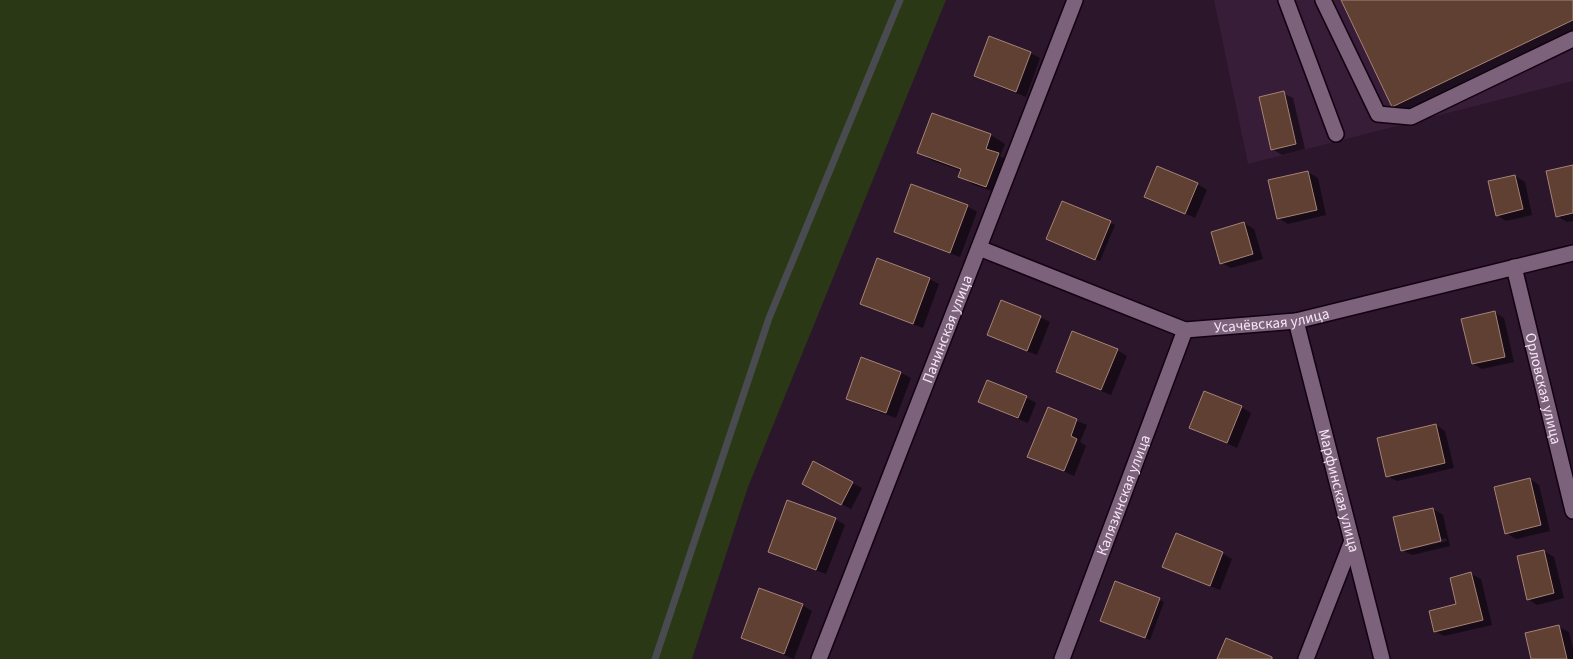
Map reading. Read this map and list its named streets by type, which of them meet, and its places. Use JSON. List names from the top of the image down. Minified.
{"streets":{"street":["Усачёвская улица","Панинская улица","Орловская улица","Марфинская улица","Калязинская улица"]},"crossings":[["Усачёвская улица","Панинская улица"],["Усачёвская улица","Орловская улица"],["Усачёвская улица","Марфинская улица"],["Усачёвская улица","Калязинская улица"]]}
